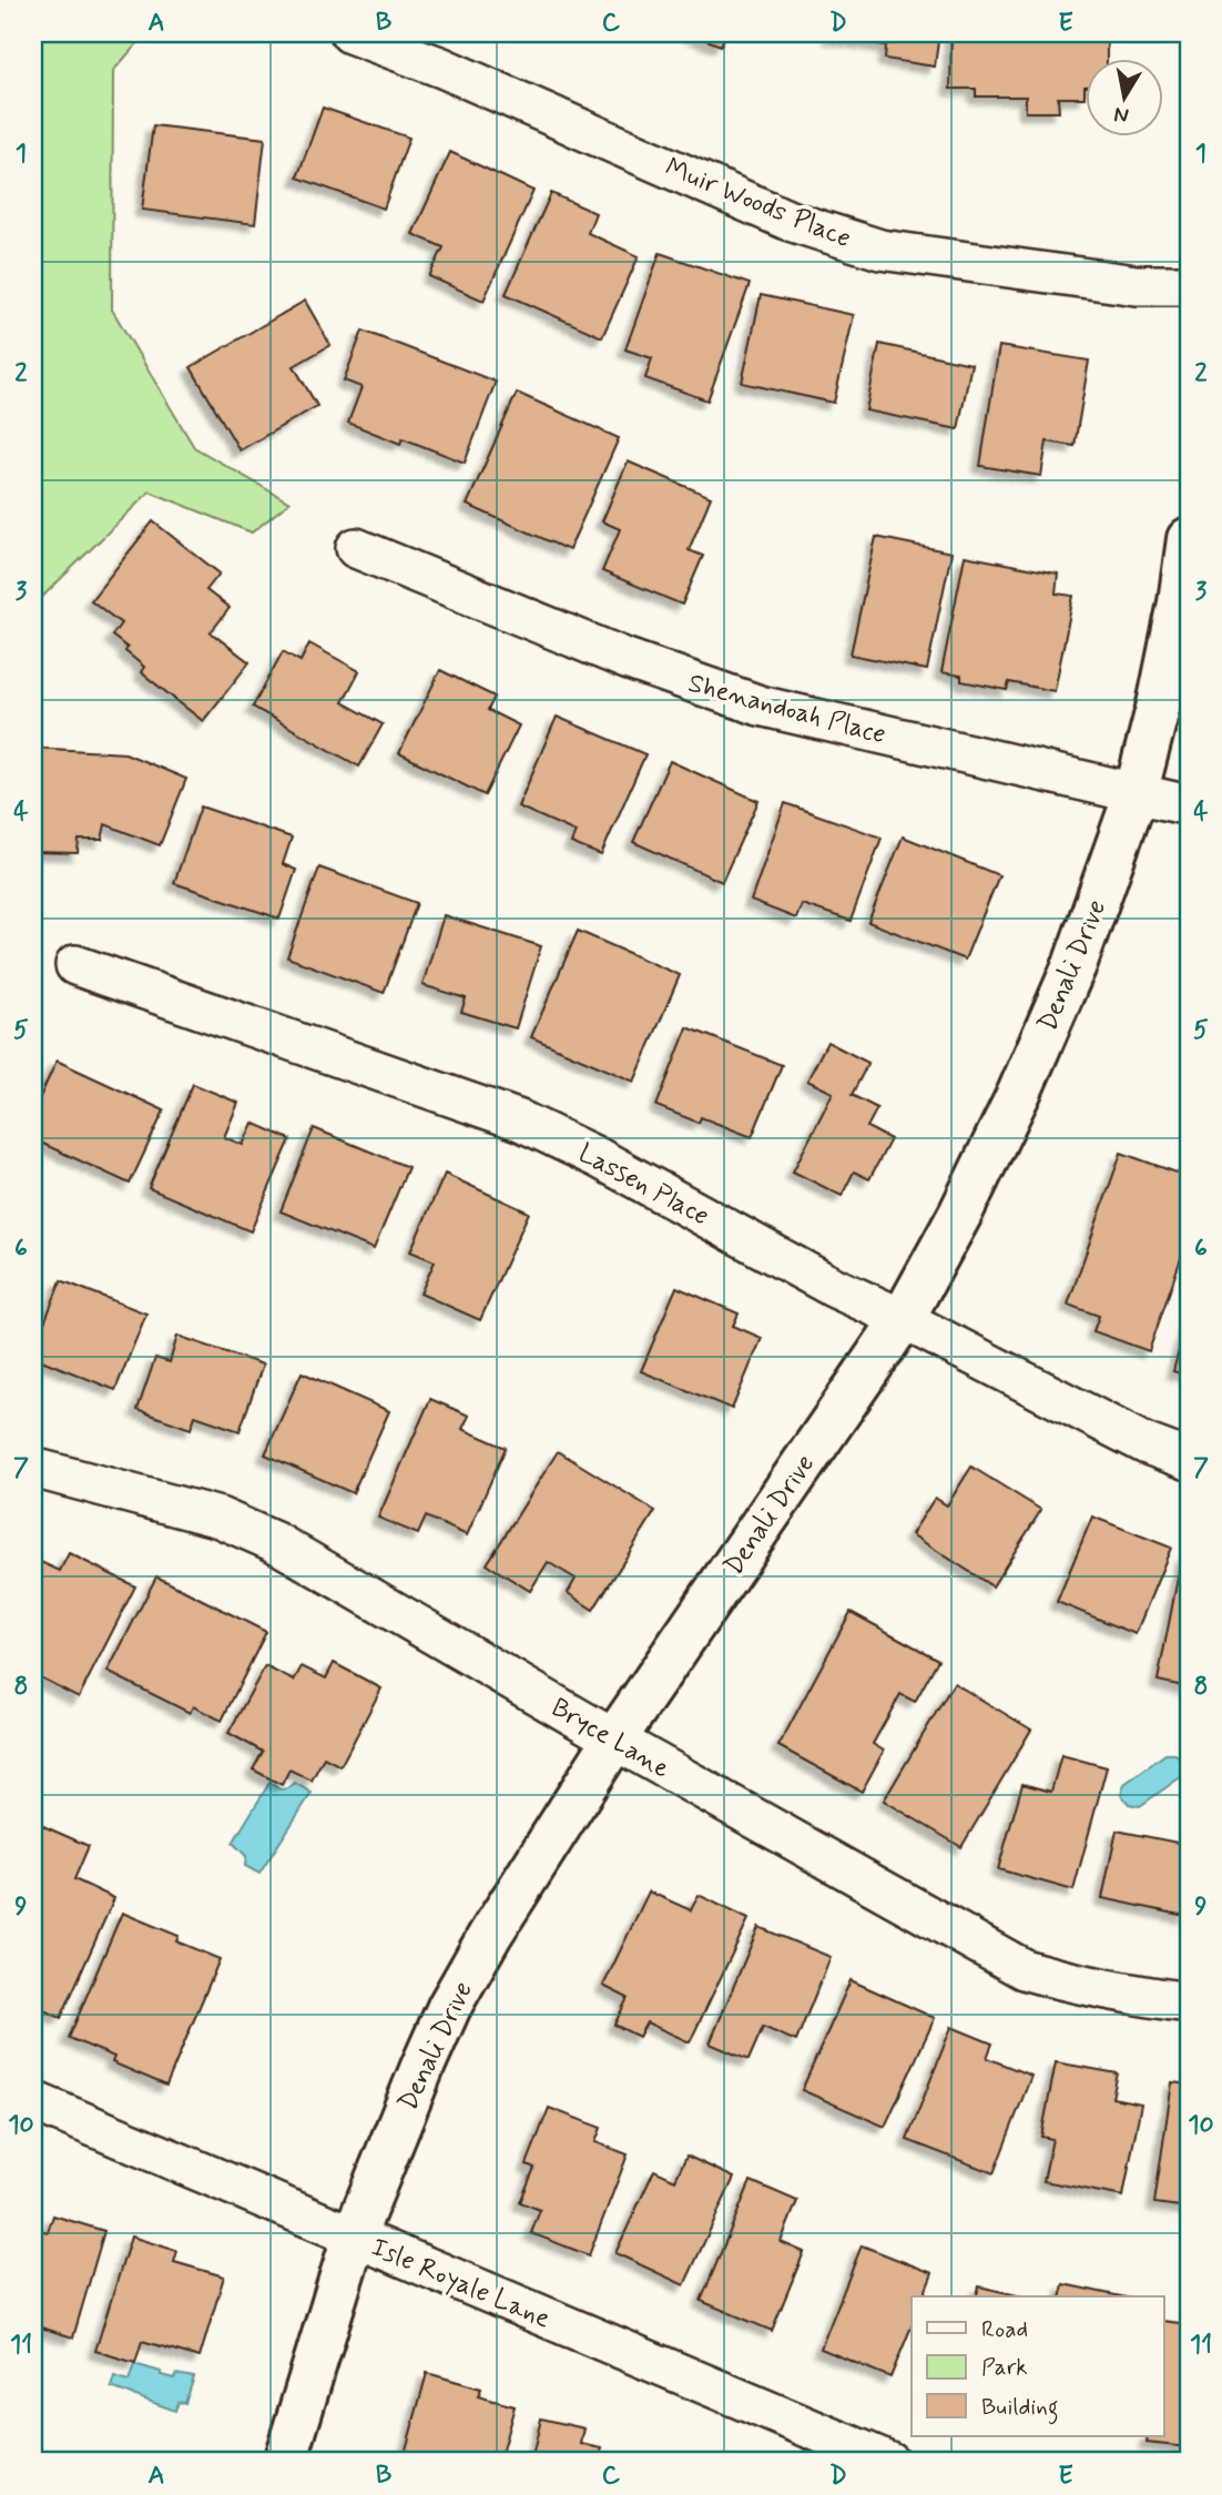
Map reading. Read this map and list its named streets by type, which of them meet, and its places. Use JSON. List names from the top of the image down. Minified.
{"streets":{"street":["Muir Woods Place","Shenandoah Place","Denali Drive","Lassen Place","Bryce Lane","Isle Royale Lane"]},"crossings":[["Shenandoah Place","Denali Drive"],["Denali Drive","Lassen Place"],["Denali Drive","Bryce Lane"],["Denali Drive","Isle Royale Lane"]],"legend":["Road","Park","Building"],"north":"bottom","grid":{"columns":["A","B","C","D","E"],"rows":["1","2","3","4","5","6","7","8","9","10","11"]}}
